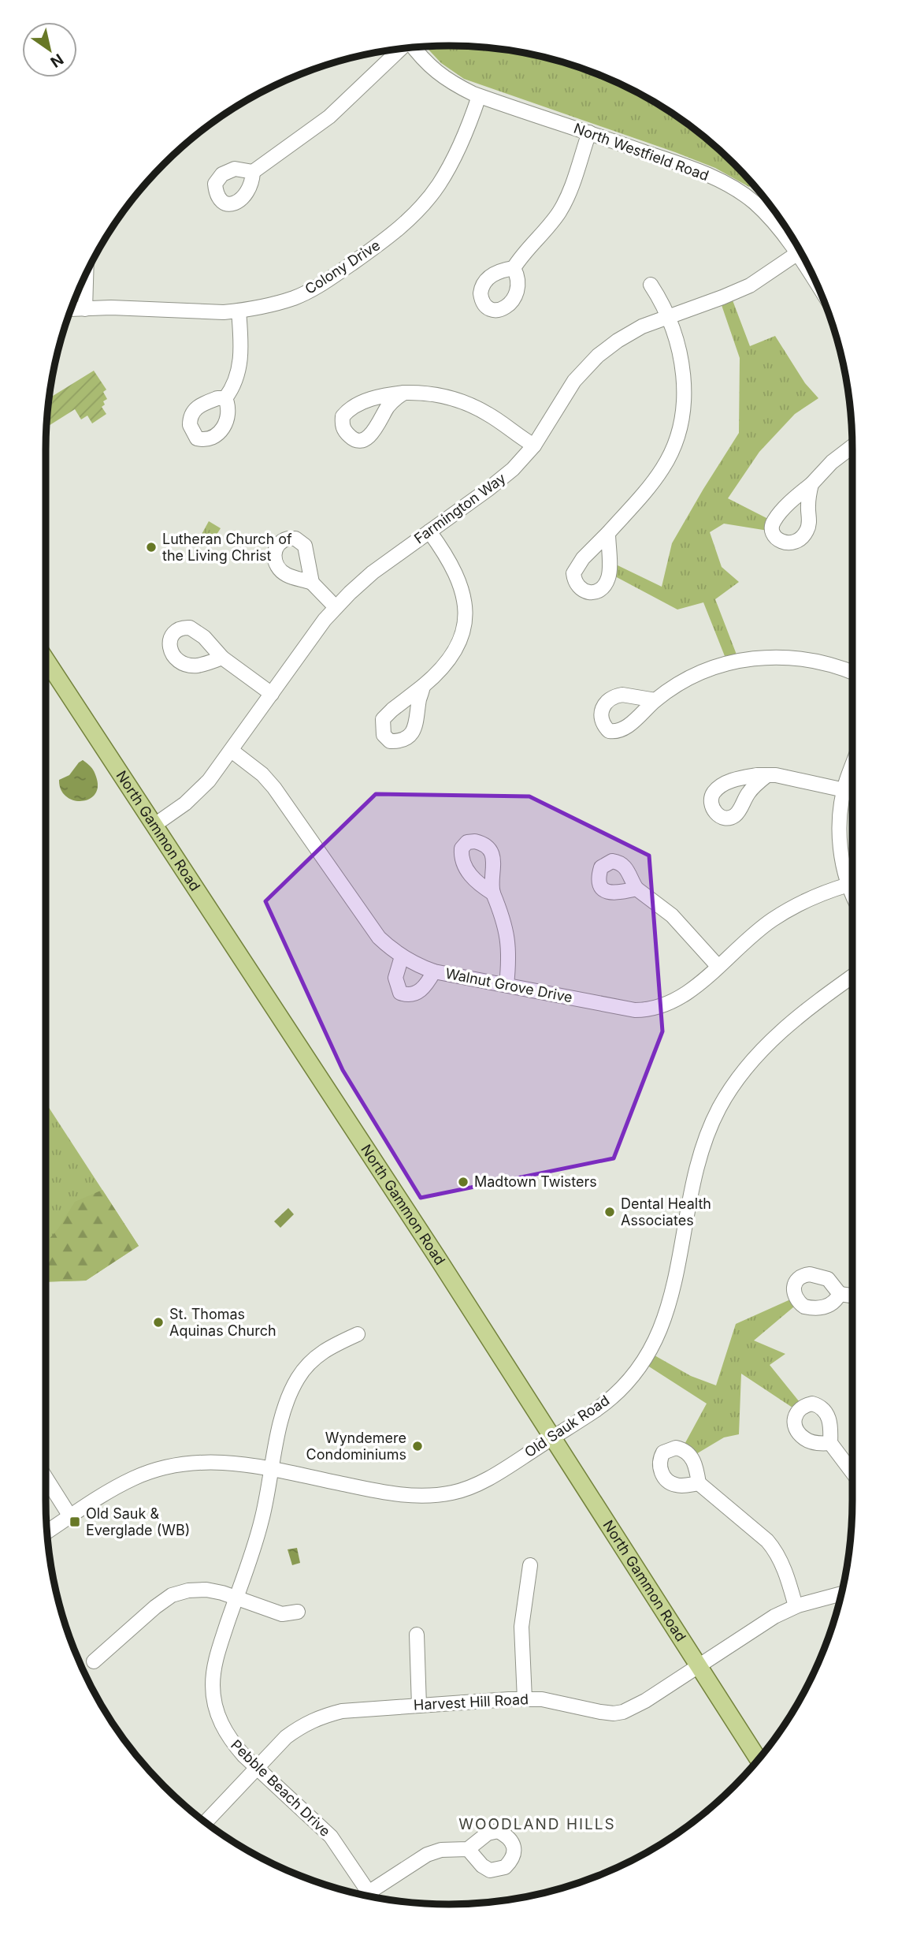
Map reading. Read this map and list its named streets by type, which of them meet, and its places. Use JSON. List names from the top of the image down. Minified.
{"streets":{"main road":["North Gammon Road"],"street":["North Westfield Road","Colony Drive","Farmington Way","Walnut Grove Drive","Old Sauk Road","Harvest Hill Road","Pebble Beach Drive"]},"crossings":[["North Westfield Road","Colony Drive"],["Farmington Way","North Gammon Road"],["Farmington Way","Walnut Grove Drive"],["North Gammon Road","Old Sauk Road"],["North Gammon Road","Harvest Hill Road"],["Old Sauk Road","Pebble Beach Drive"],["Harvest Hill Road","Pebble Beach Drive"]],"districts":["WOODLAND HILLS"],"places":{"other":["Lutheran Church of the Living Christ","Madtown Twisters","Dental Health Associates","St. Thomas Aquinas Church","Wyndemere Condominiums"],"transit":["Old Sauk & Everglade (WB)"]},"north":"bottom right"}
